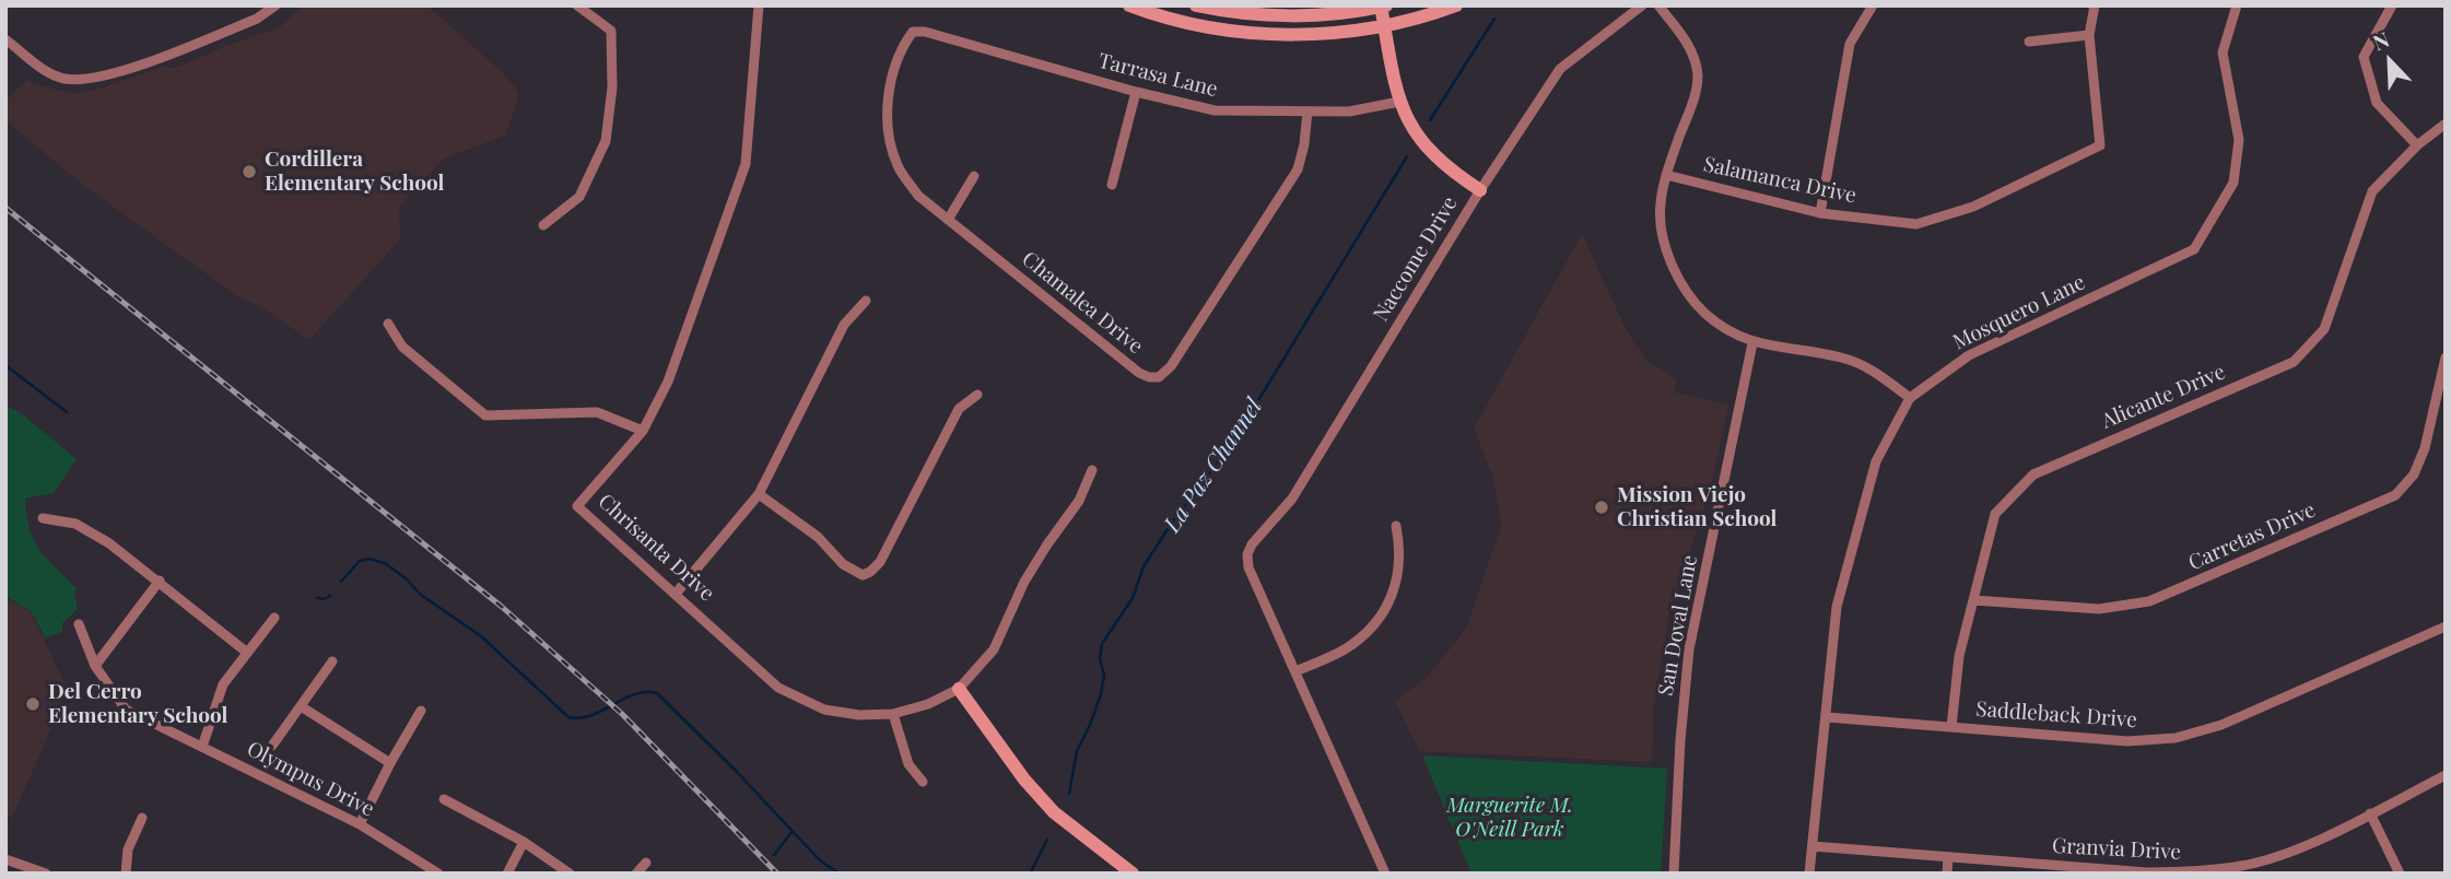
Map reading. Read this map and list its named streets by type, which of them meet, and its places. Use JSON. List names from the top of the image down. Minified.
{"streets":{"street":["Tarrasa Lane","Salamanca Drive","Naccome Drive","Chamalea Drive","Mosquero Lane","Alicante Drive","Carretas Drive","Chrisanta Drive","San Doval Lane","Saddleback Drive","Olympus Drive","Granvia Drive"]},"crossings":[["Tarrasa Lane","Chamalea Drive"],["Mosquero Lane","Saddleback Drive"],["Mosquero Lane","Granvia Drive"],["Alicante Drive","Carretas Drive"],["Alicante Drive","Saddleback Drive"]],"water":["La Paz Channel"],"parks":["Marguerite M. O'Neill Park"],"places":["Cordillera Elementary School","Mission Viejo Christian School","Del Cerro Elementary School"],"north":"top left"}
